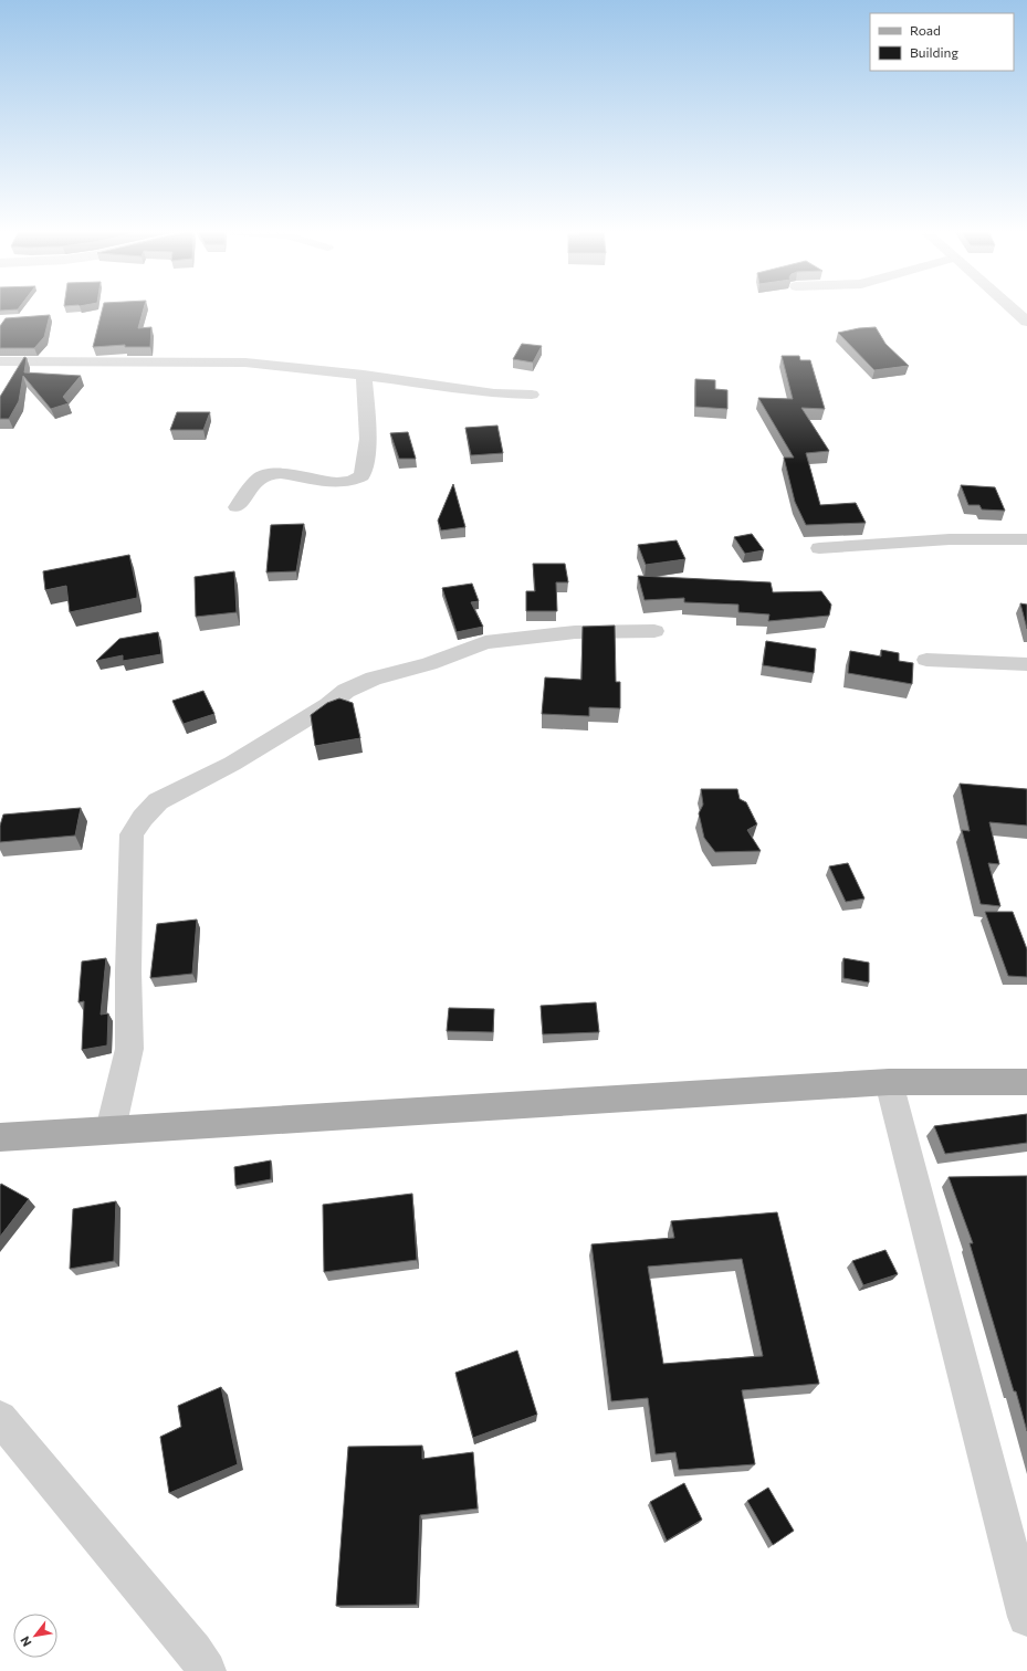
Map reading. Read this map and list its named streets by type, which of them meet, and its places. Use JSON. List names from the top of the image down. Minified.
{"legend":["Road","Building"],"north":"bottom left"}
